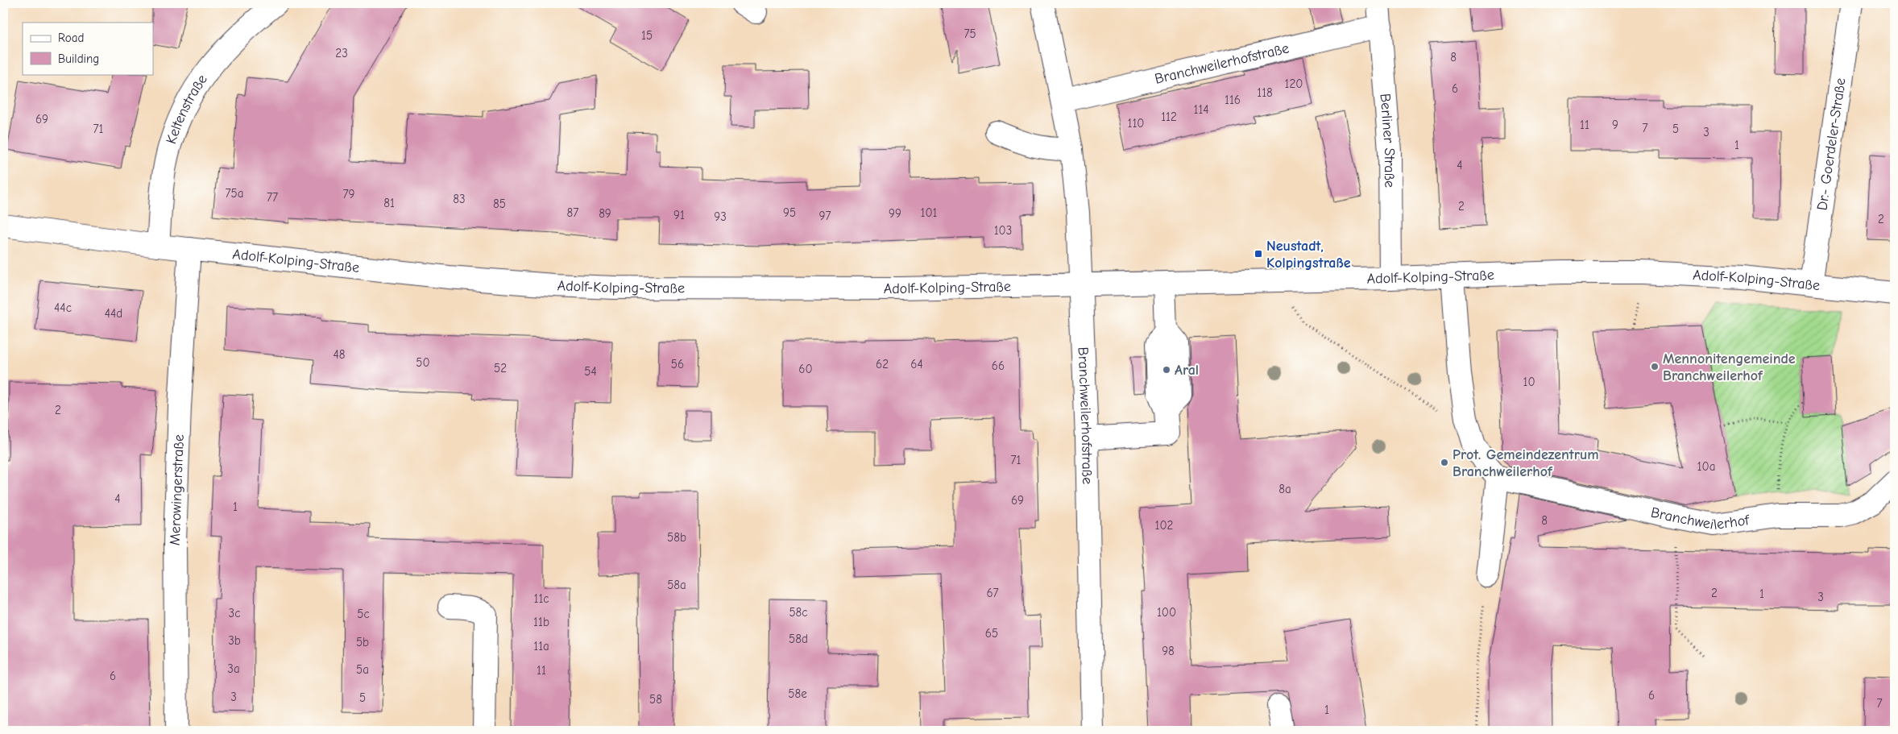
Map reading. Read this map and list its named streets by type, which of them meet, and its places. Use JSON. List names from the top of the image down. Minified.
{"streets":{"street":["Branchweilerhofstraße","Keltenstraße","Berliner Straße","Dr.- Goerdeler-Straße","Adolf-Kolping-Straße","Merowingerstraße","Branchweilerhof"]},"crossings":[["Branchweilerhofstraße","Berliner Straße"],["Branchweilerhofstraße","Adolf-Kolping-Straße"],["Keltenstraße","Adolf-Kolping-Straße"],["Berliner Straße","Adolf-Kolping-Straße"],["Dr.- Goerdeler-Straße","Adolf-Kolping-Straße"],["Adolf-Kolping-Straße","Merowingerstraße"]],"places":{"transit":["Neustadt, Kolpingstraße"],"other":["Mennonitengemeinde Branchweilerhof","Aral","Prot. Gemeindezentrum Branchweilerhof"]},"house_numbers":["75","15","23","8","120","6","118","116","114","112","69","110","11","9","7","71","5","3","1","4","75a","79","77","83","81","85","2","87","95","101","89","99","91","97","93","2","103","44c","44d","48","50","56","62","64","66","52","60","54","10","2","71","10a","8a","4","69","1","8","102","58b","58a","67","2","1","3","11c","58c","100","3c","5c","11b","65","58d","3b","5b","11a","98","3a","5a","11","6","58e","6","3","5","58","7","1"],"legend":["Road","Building"]}
